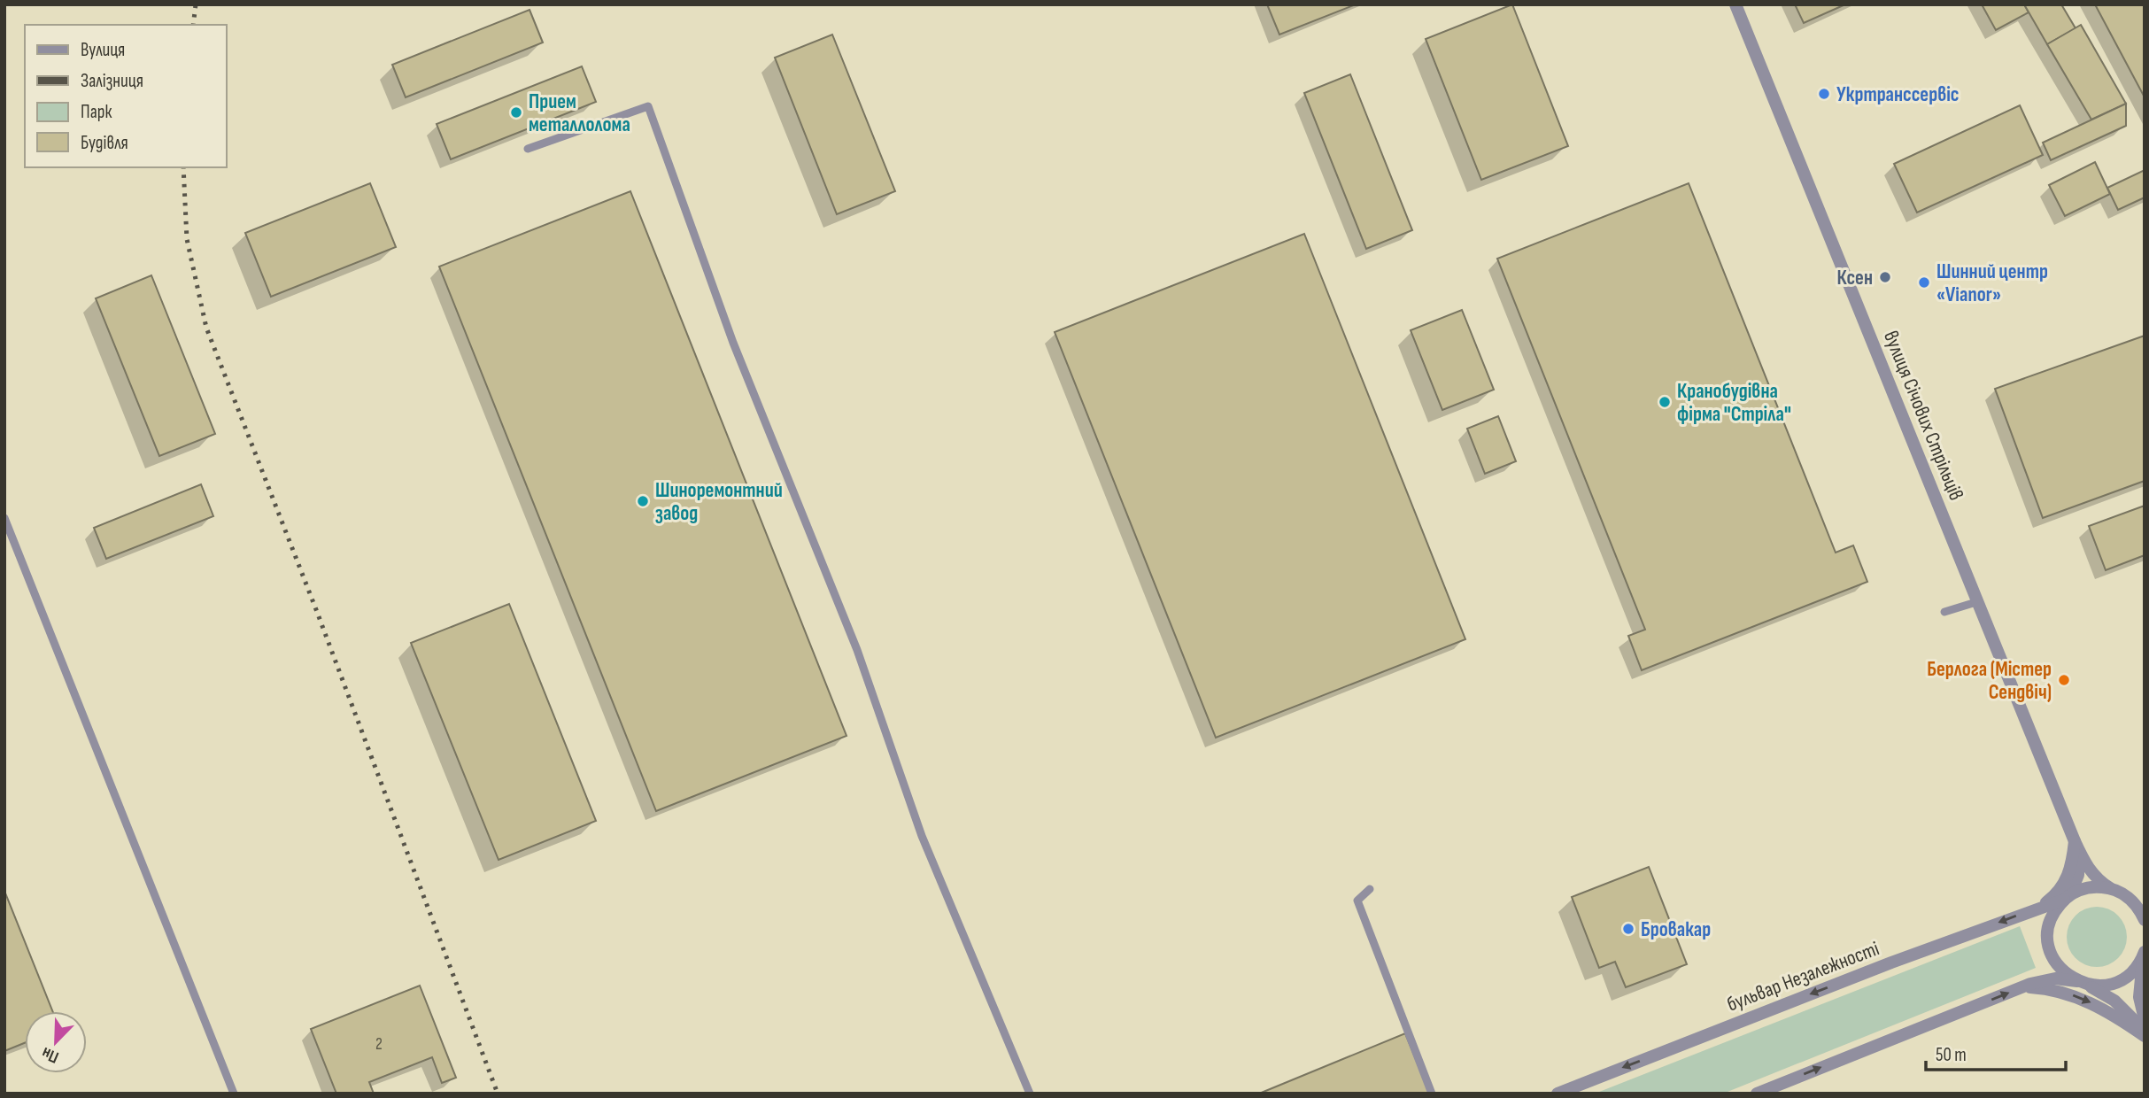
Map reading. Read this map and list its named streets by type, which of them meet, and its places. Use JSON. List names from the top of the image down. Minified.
{"streets":{"street":["вулиця Січових Стрільців","бульвар Незалежності"]},"crossings":[["вулиця Січових Стрільців","бульвар Незалежності"]],"places":["Укртранссервіс","Прием металлолома","Ксен","Шинний центр «Vianor»","Кранобудівна фірма \"Стріла\"","Шиноремонтний завод","Берлога (Містер Сендвіч)","Бровакар"],"house_numbers":["2"],"legend":["Вулиця","Залізниця","Парк","Будівля"],"scale_bar":"50 m","north":"bottom left"}
